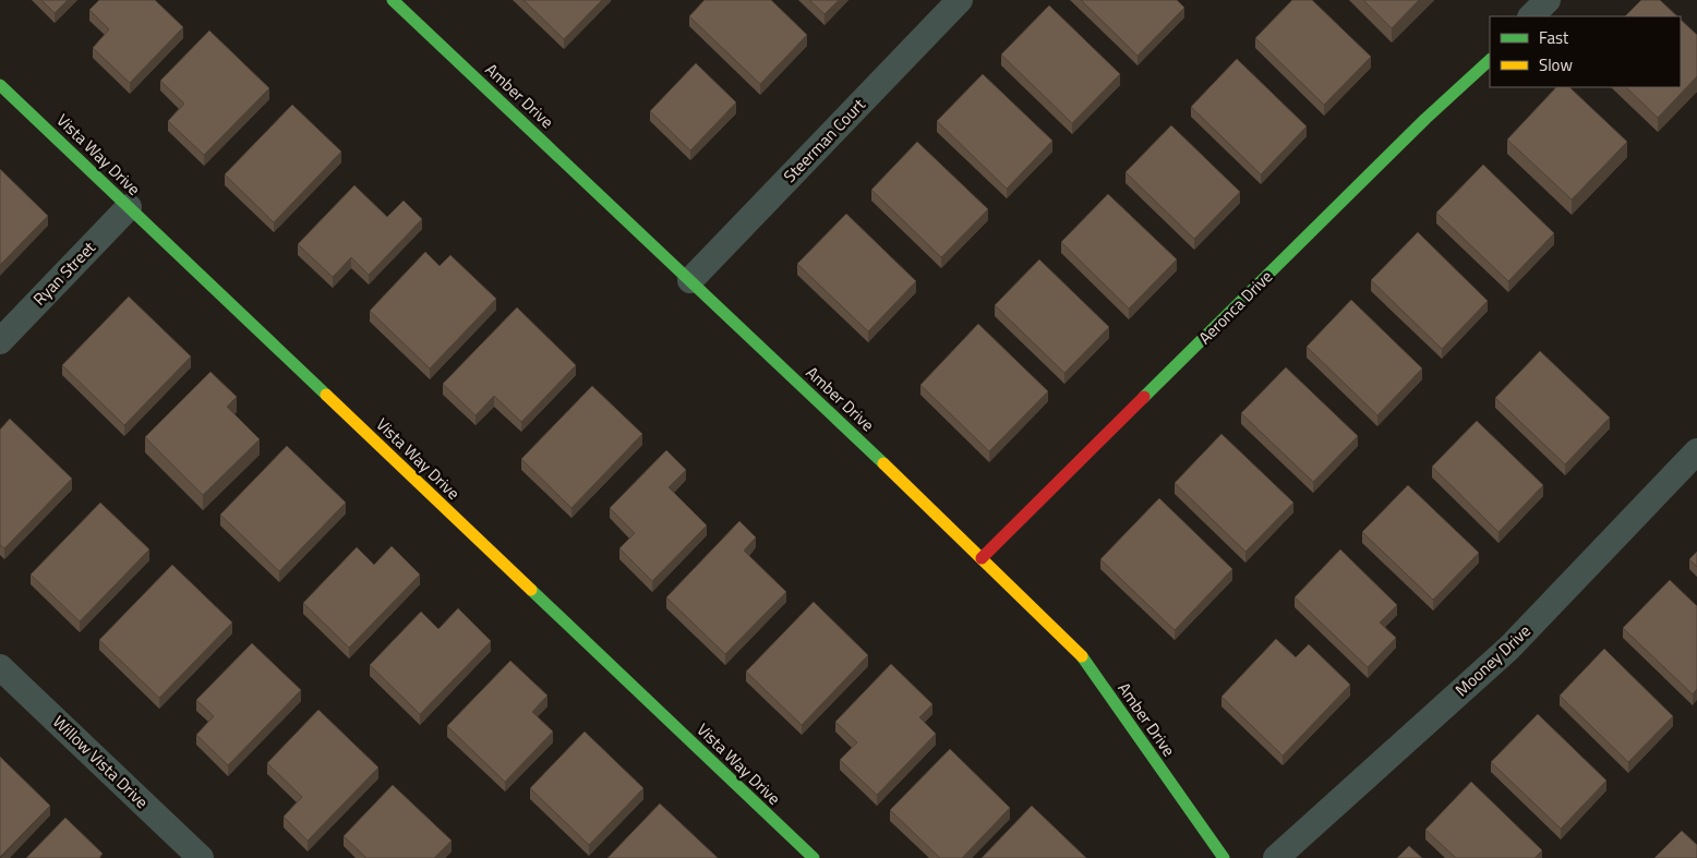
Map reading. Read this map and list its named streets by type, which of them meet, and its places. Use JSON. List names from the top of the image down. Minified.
{"streets":{"street":["Amber Drive","Steerman Court","Vista Way Drive","Ryan Street","Aeronca Drive","Mooney Drive","Willow Vista Drive"]},"crossings":[["Amber Drive","Steerman Court"],["Amber Drive","Aeronca Drive"],["Vista Way Drive","Ryan Street"]],"legend":["Fast","Slow"]}
